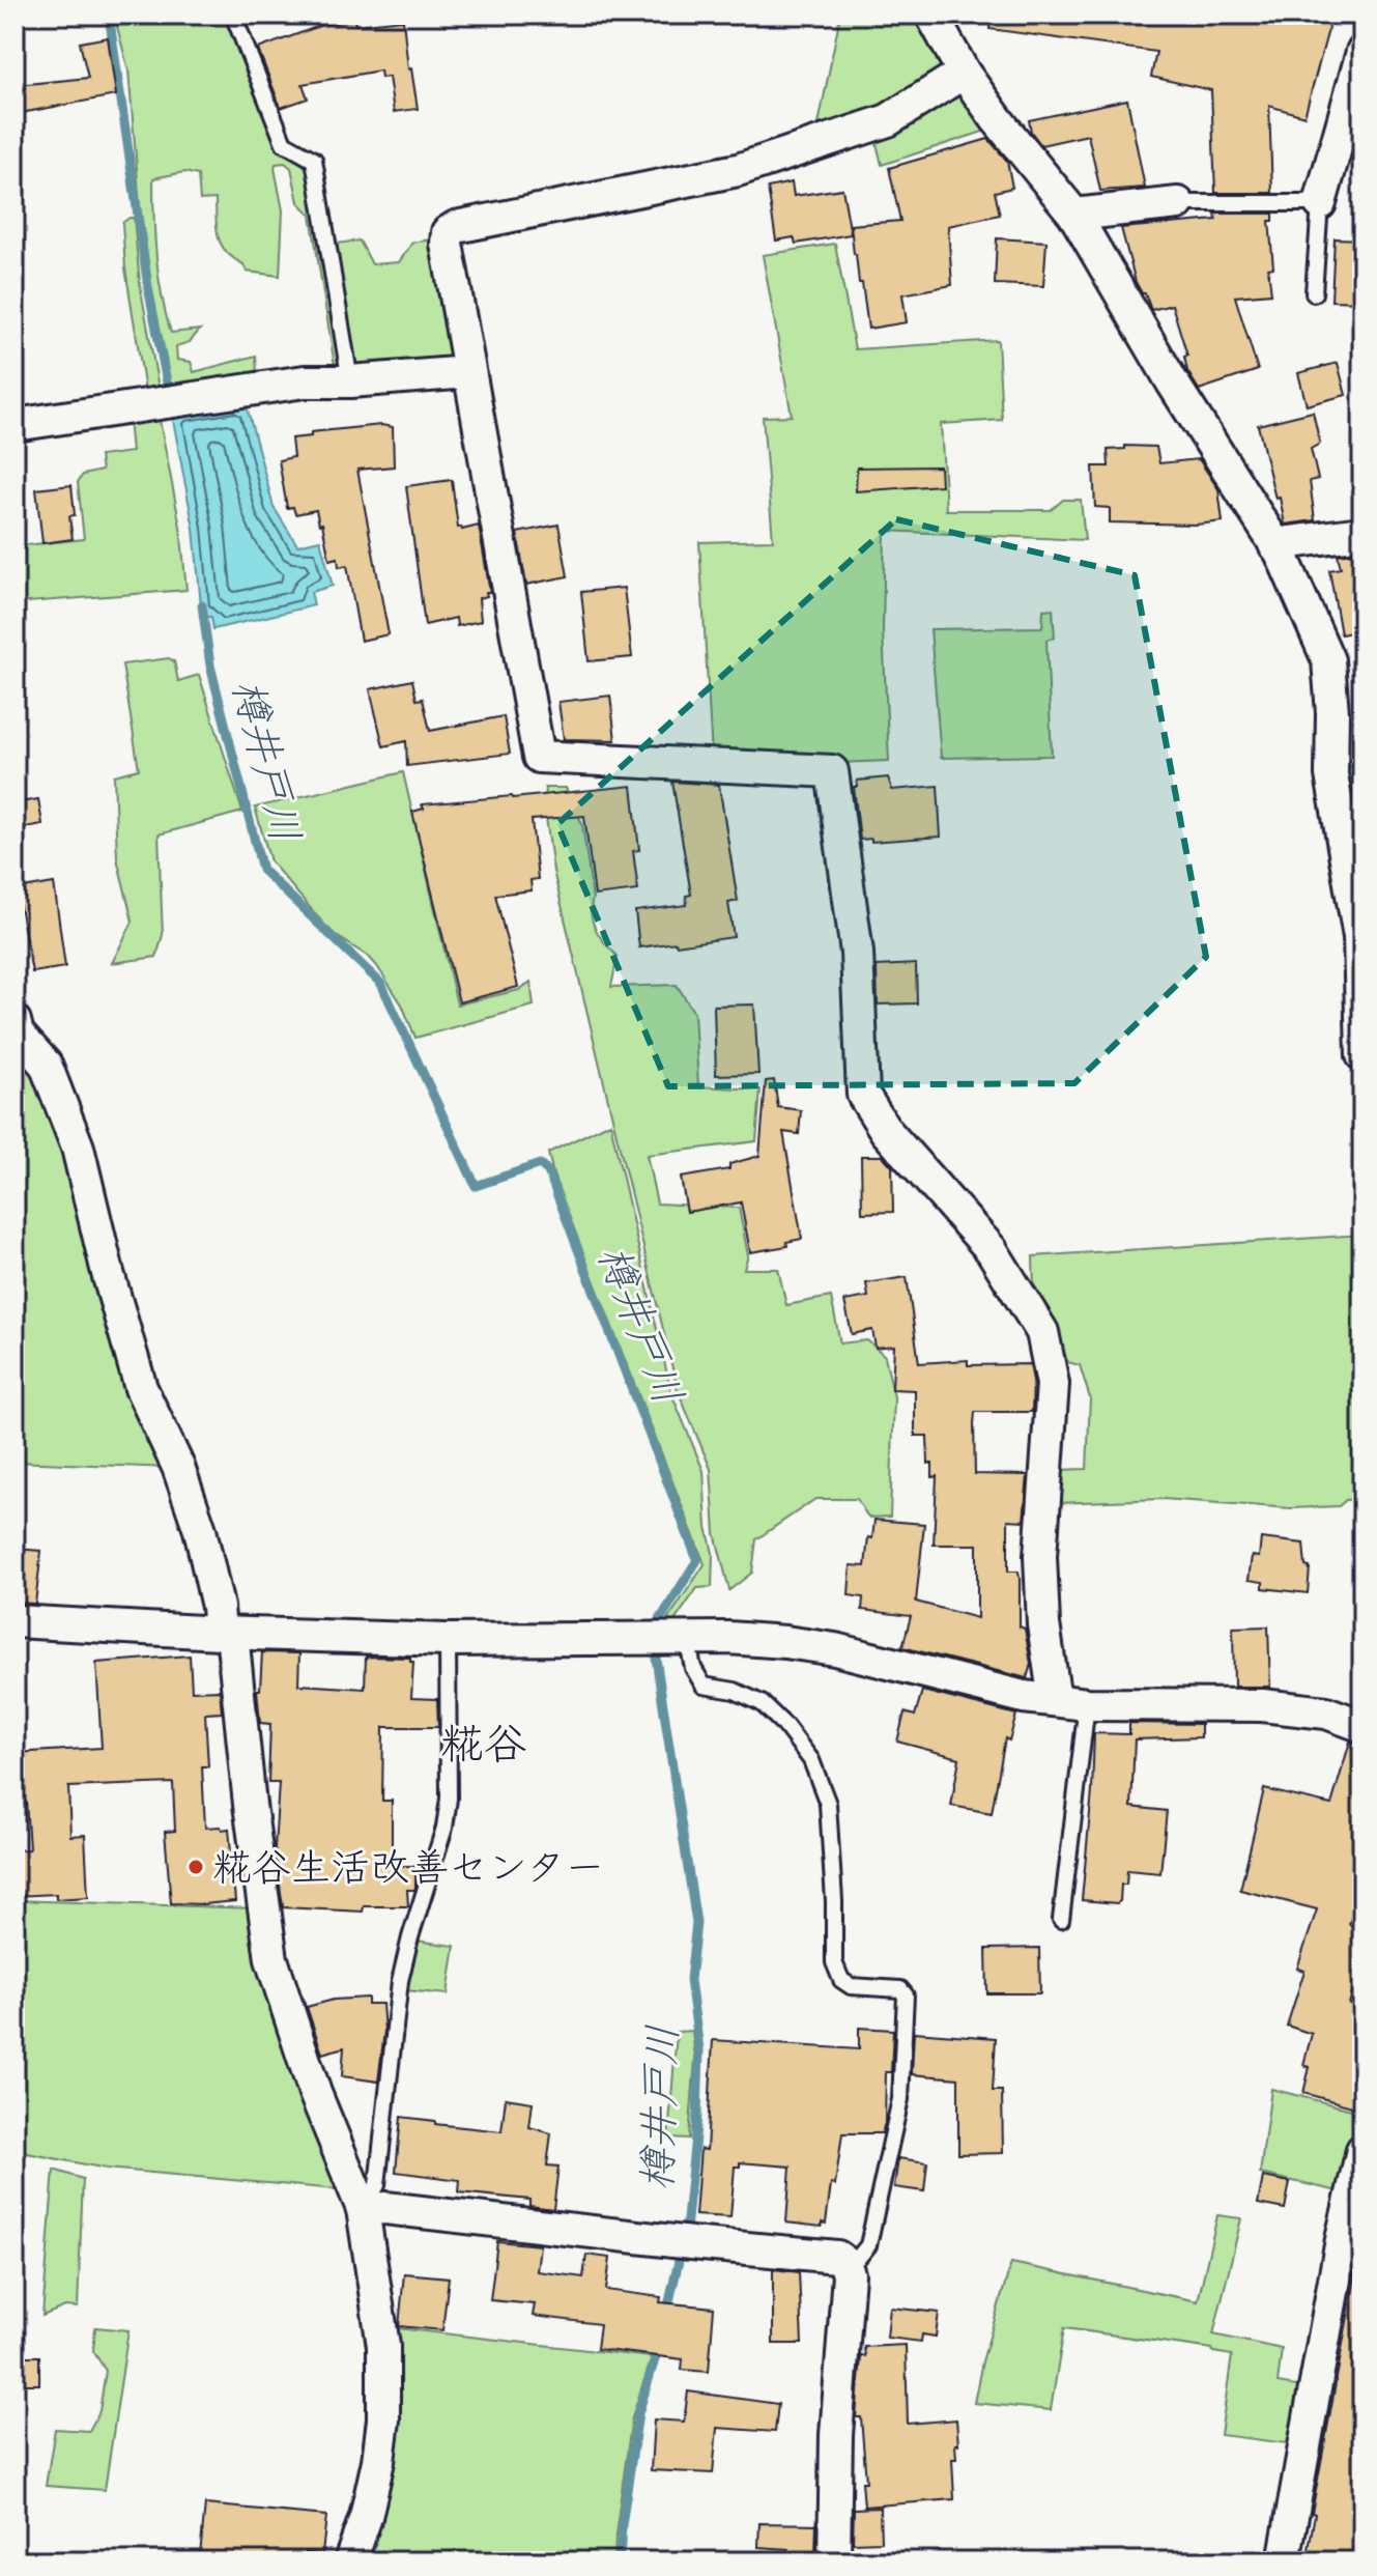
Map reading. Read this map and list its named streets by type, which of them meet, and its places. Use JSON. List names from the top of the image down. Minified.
{"districts":["糀谷"],"water":["樽井戸川"],"places":["糀谷生活改善センター"]}
